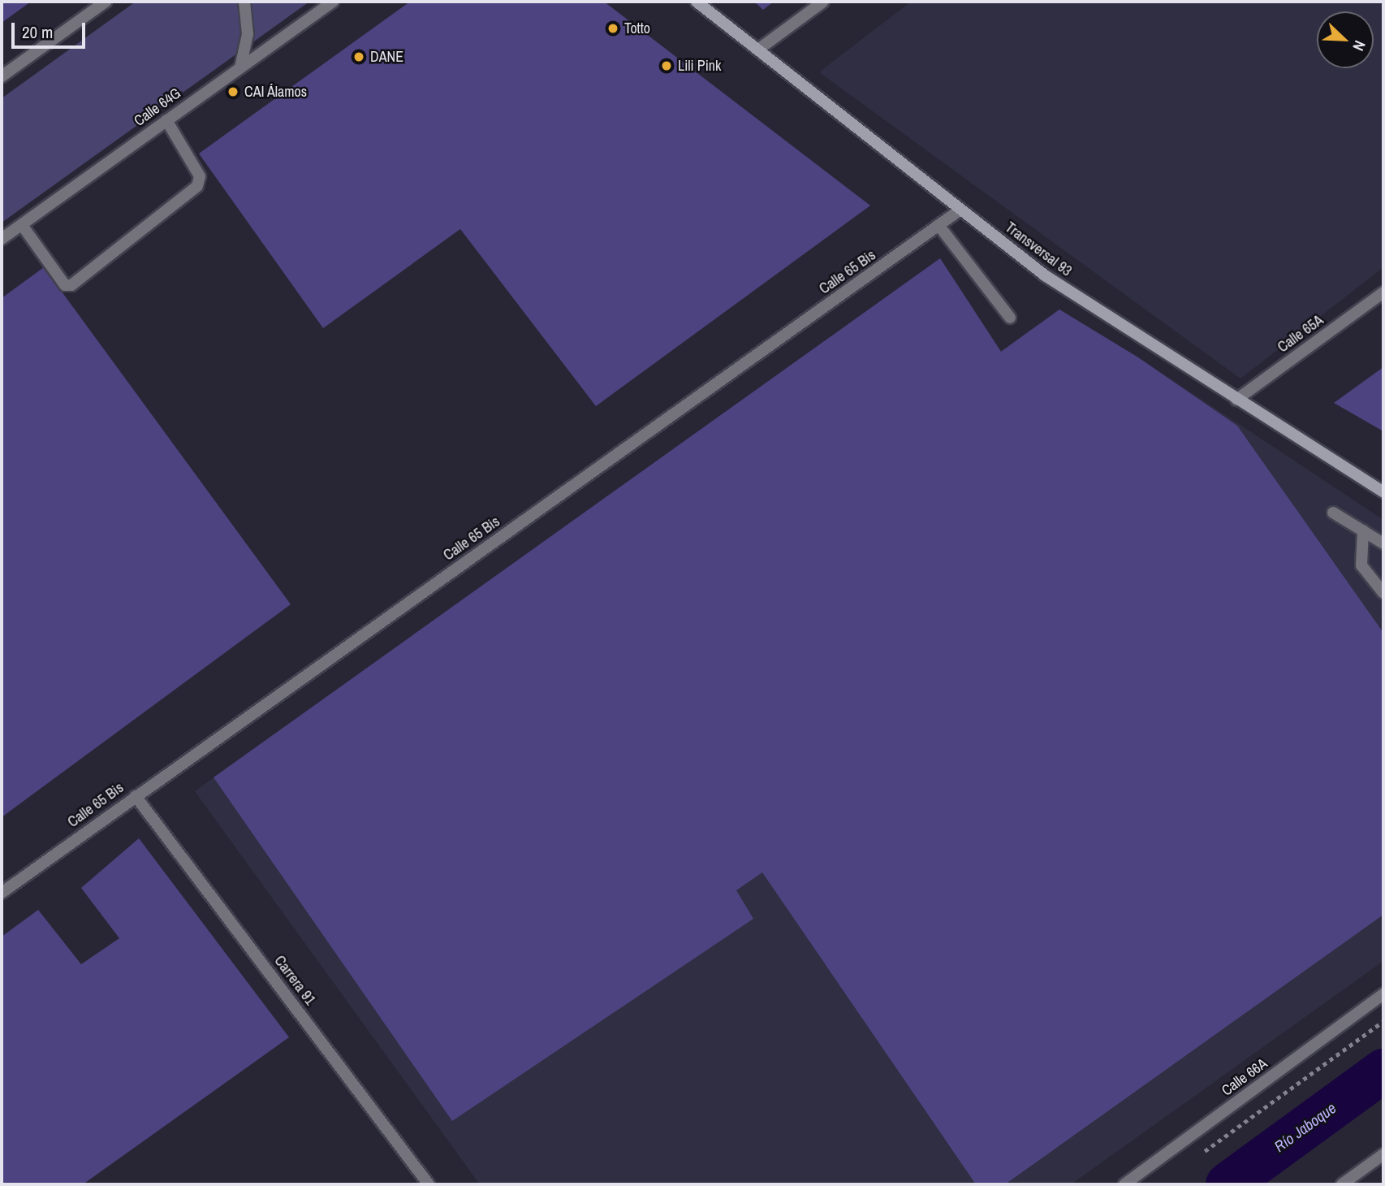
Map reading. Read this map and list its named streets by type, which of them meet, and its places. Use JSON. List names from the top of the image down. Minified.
{"streets":{"main road":["Transversal 93"],"street":["Calle 64G","Calle 65 Bis","Calle 65A","Carrera 91","Calle 66A"]},"crossings":[["Transversal 93","Calle 65 Bis"],["Transversal 93","Calle 65A"],["Calle 65 Bis","Carrera 91"]],"water":["Río Jaboque"],"places":["Totto","DANE","Lili Pink","CAI Álamos"],"scale_bar":"20 m","north":"bottom right"}
